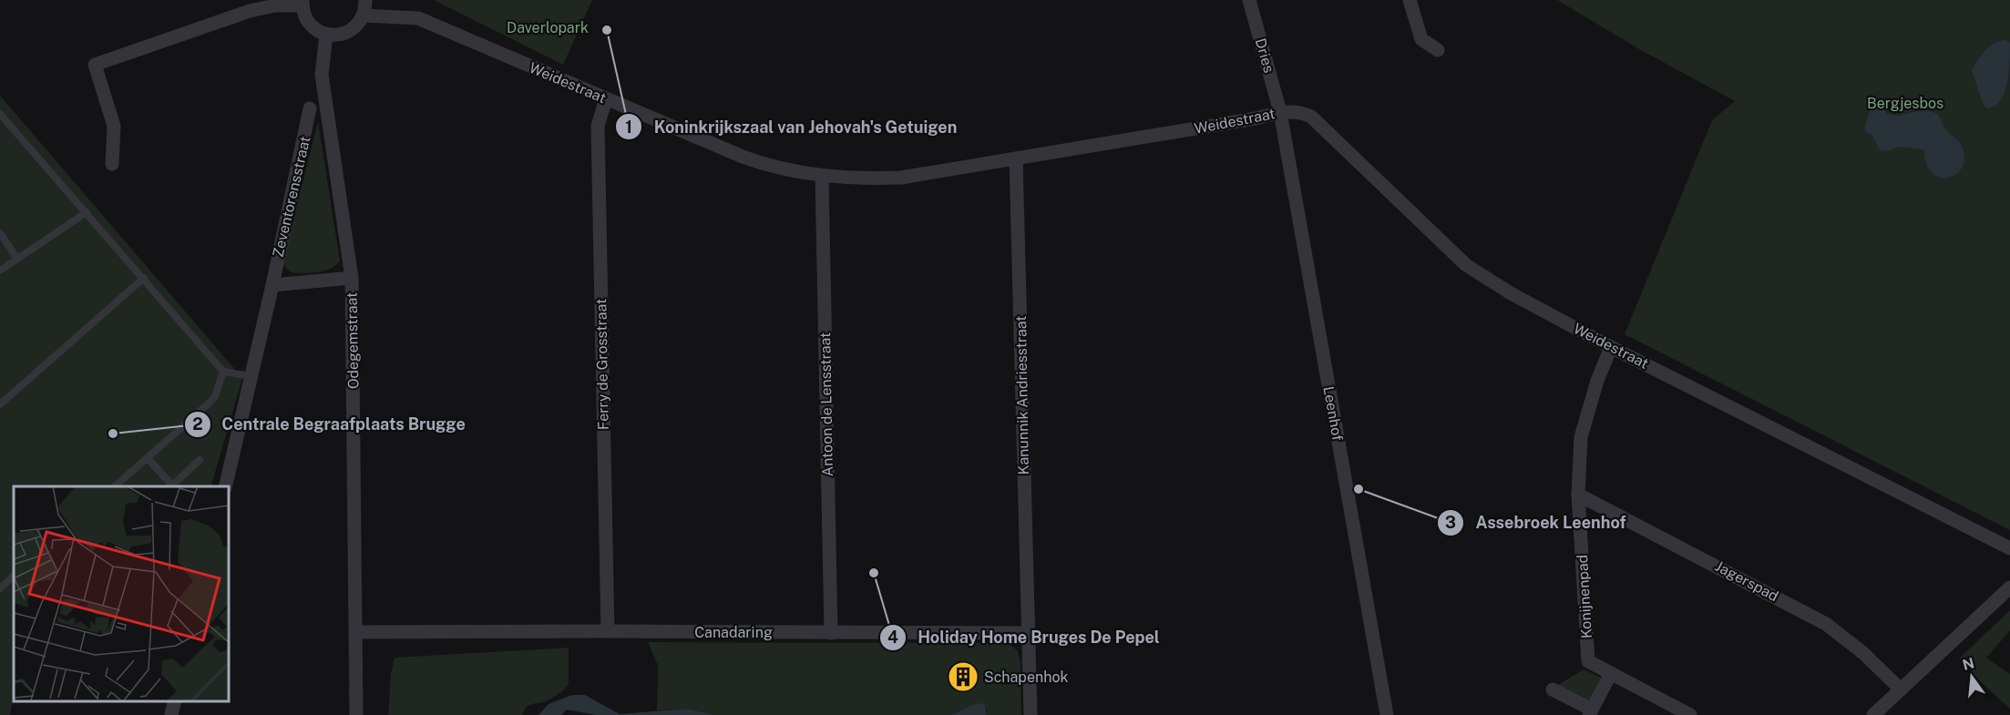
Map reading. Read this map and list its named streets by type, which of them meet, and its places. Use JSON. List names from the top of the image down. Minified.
{"streets":{"street":["Dries","Weidestraat","Zeventorensstraat","Odegemstraat","Ferry de Grosstraat","Kanunnik Andriesstraat","Antoon de Lensstraat","Leenhof","Jagerspad","Konijnenpad","Canadaring"]},"crossings":[["Dries","Weidestraat"],["Dries","Leenhof"],["Weidestraat","Ferry de Grosstraat"],["Weidestraat","Kanunnik Andriesstraat"],["Weidestraat","Antoon de Lensstraat"],["Weidestraat","Leenhof"],["Weidestraat","Konijnenpad"],["Odegemstraat","Canadaring"],["Ferry de Grosstraat","Canadaring"],["Kanunnik Andriesstraat","Canadaring"],["Antoon de Lensstraat","Canadaring"],["Jagerspad","Konijnenpad"]],"parks":["Daverlopark","Bergjesbos"],"places":{"other":["Koninkrijkszaal van Jehovah's Getuigen","Centrale Begraafplaats Brugge","Assebroek Leenhof","Holiday Home Bruges De Pepel"],"building":["Schapenhok"]},"north":"top"}
